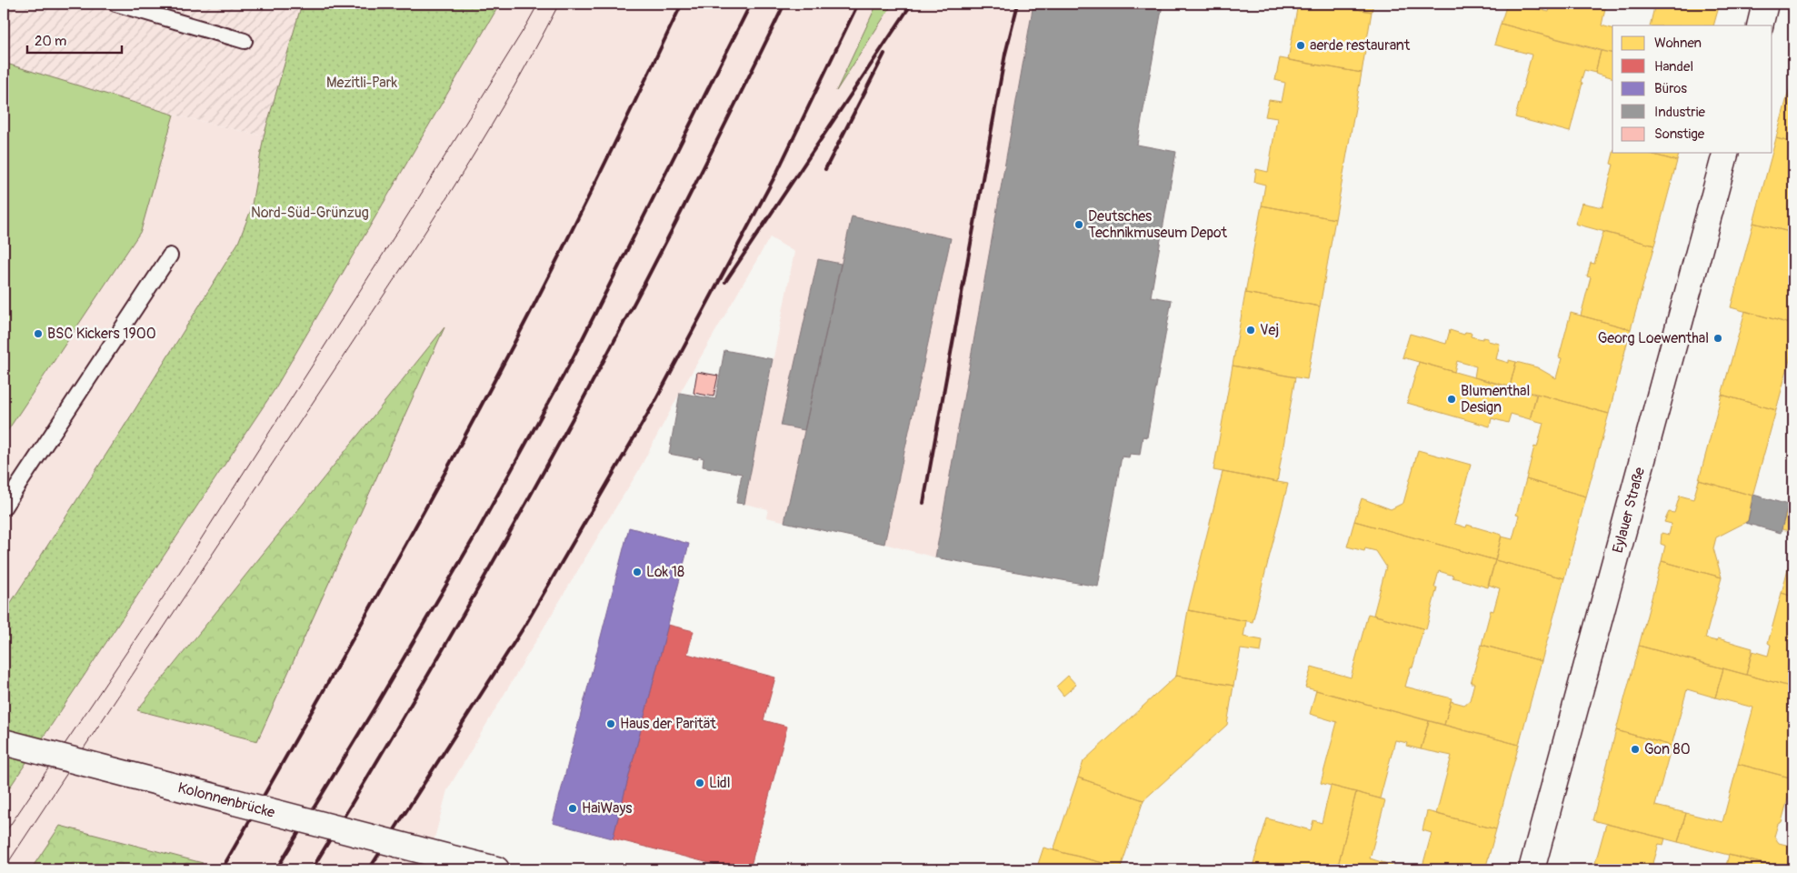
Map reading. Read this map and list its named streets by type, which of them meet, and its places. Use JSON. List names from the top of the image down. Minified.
{"streets":{"street":["Eylauer Straße","Kolonnenbrücke"]},"parks":["Mezitli-Park","Nord-Süd-Grünzug"],"places":["aerde restaurant","Deutsches Technikmuseum Depot","Vej","BSC Kickers 1900","Georg Loewenthal","Blumenthal Design","Lok 18","Haus der Parität","Gon 80","Lidl","HaiWays"],"legend":["Wohnen","Handel","Büros","Industrie","Sonstige"],"scale_bar":"20 m"}
